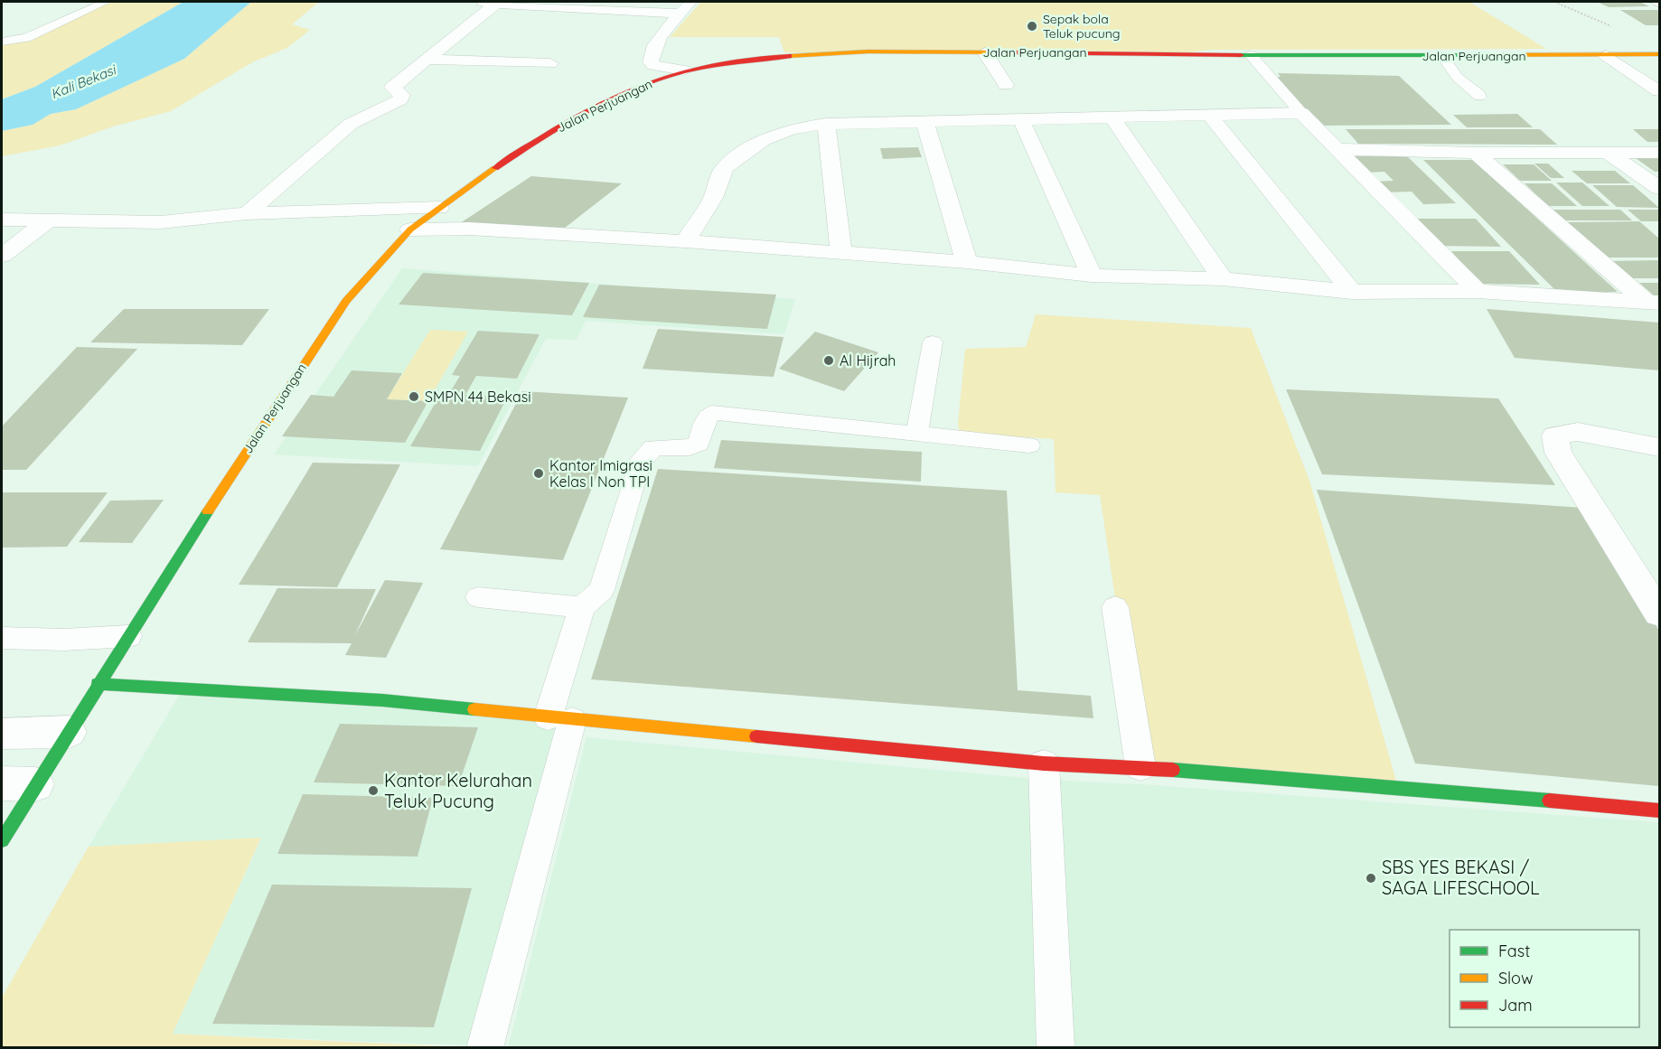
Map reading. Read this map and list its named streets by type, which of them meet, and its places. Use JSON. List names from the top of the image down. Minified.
{"streets":{"main road":["Jalan Perjuangan"]},"water":["Kali Bekasi"],"places":["Sepak bola Teluk pucung","Al Hijrah","SMPN 44 Bekasi","Kantor Imigrasi Kelas I Non TPI","Kantor Kelurahan Teluk Pucung","SBS YES BEKASI / SAGA LIFESCHOOL"],"legend":["Fast","Slow","Jam"]}
